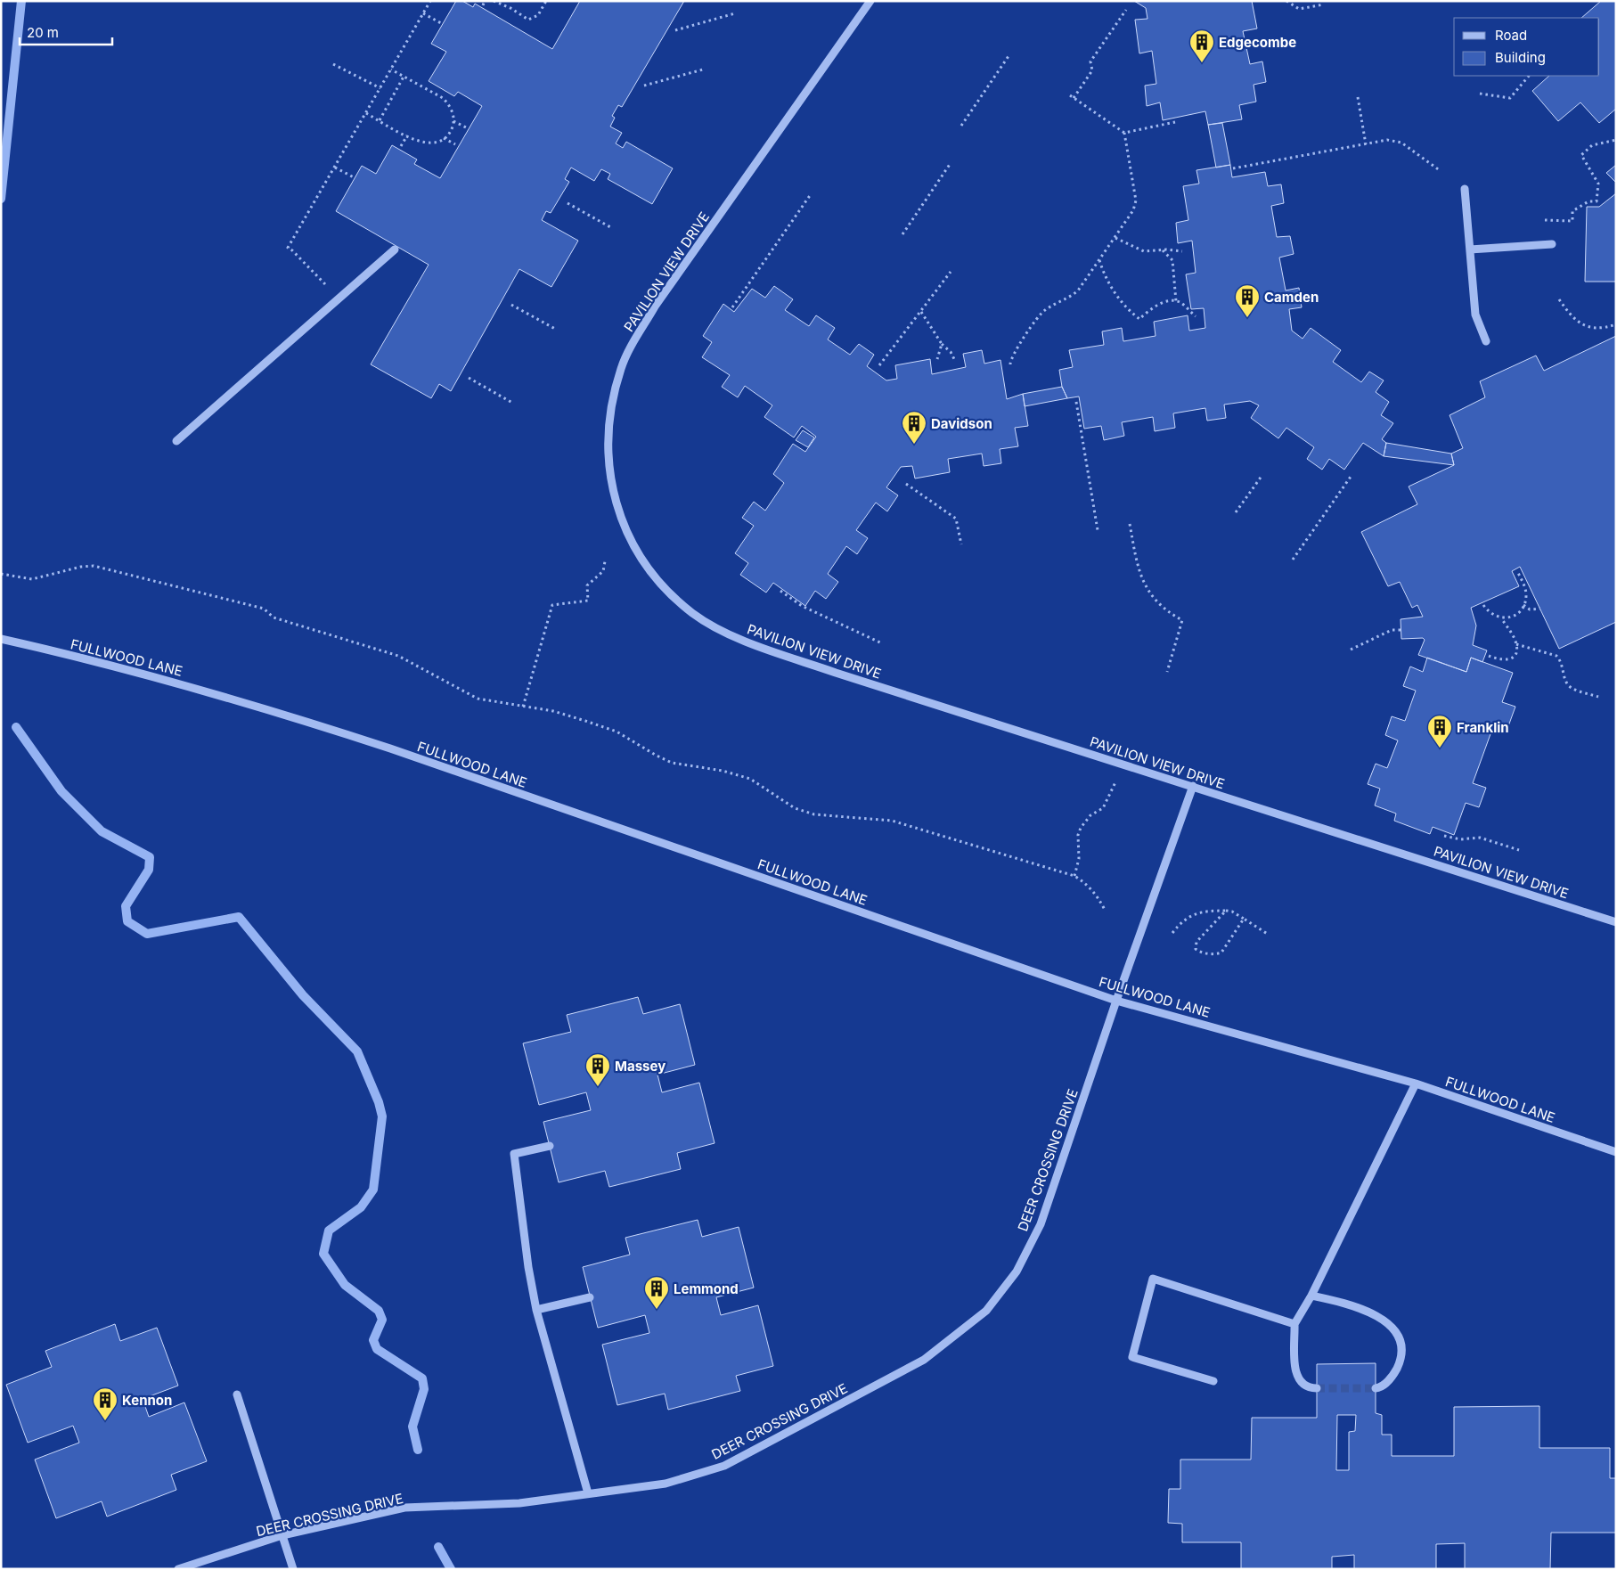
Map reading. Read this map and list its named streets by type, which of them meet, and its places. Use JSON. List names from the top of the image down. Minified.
{"streets":{"street":["PAVILION VIEW DRIVE","FULLWOOD LANE","DEER CROSSING DRIVE"]},"crossings":[["PAVILION VIEW DRIVE","DEER CROSSING DRIVE"],["FULLWOOD LANE","DEER CROSSING DRIVE"]],"places":{"building":["Edgecombe","Camden","Davidson","Franklin","Massey","Lemmond","Kennon"]},"legend":["Road","Building"],"scale_bar":"20 m"}
